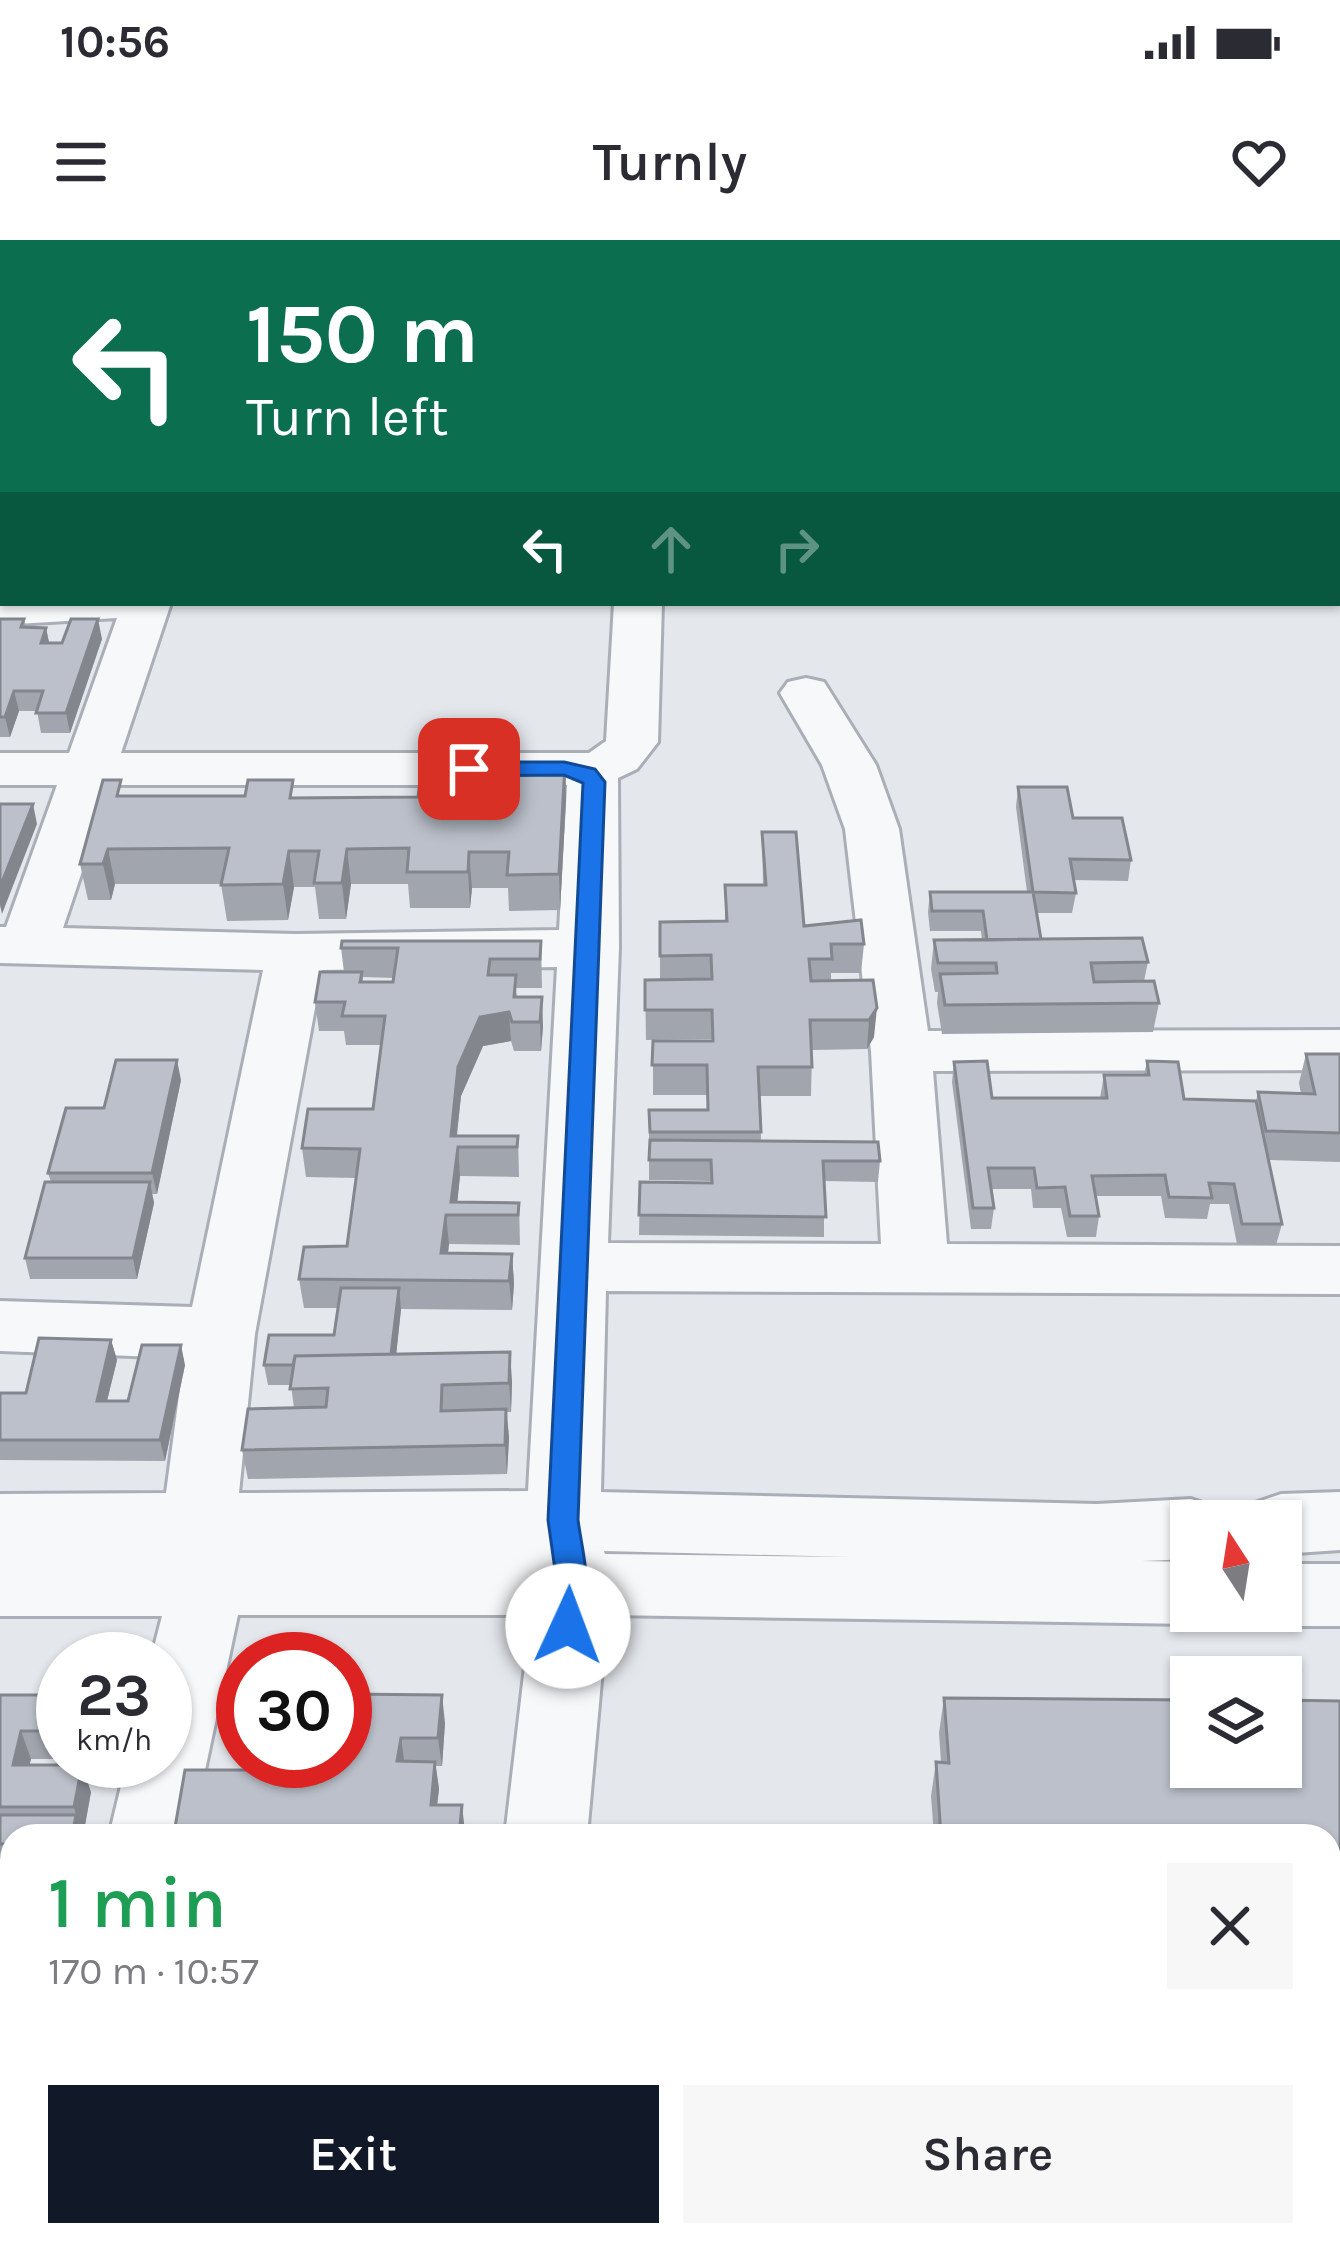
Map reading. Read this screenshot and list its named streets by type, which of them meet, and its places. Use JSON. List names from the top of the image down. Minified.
{"north":"top","page":{"status":"10:56","header":"Turnly","turn":["150 m","Turn left"],"speed":"23 km/h","limit":"30","heading":["1 min","170 m · 10:57"],"buttons":["Exit","Share"]}}
